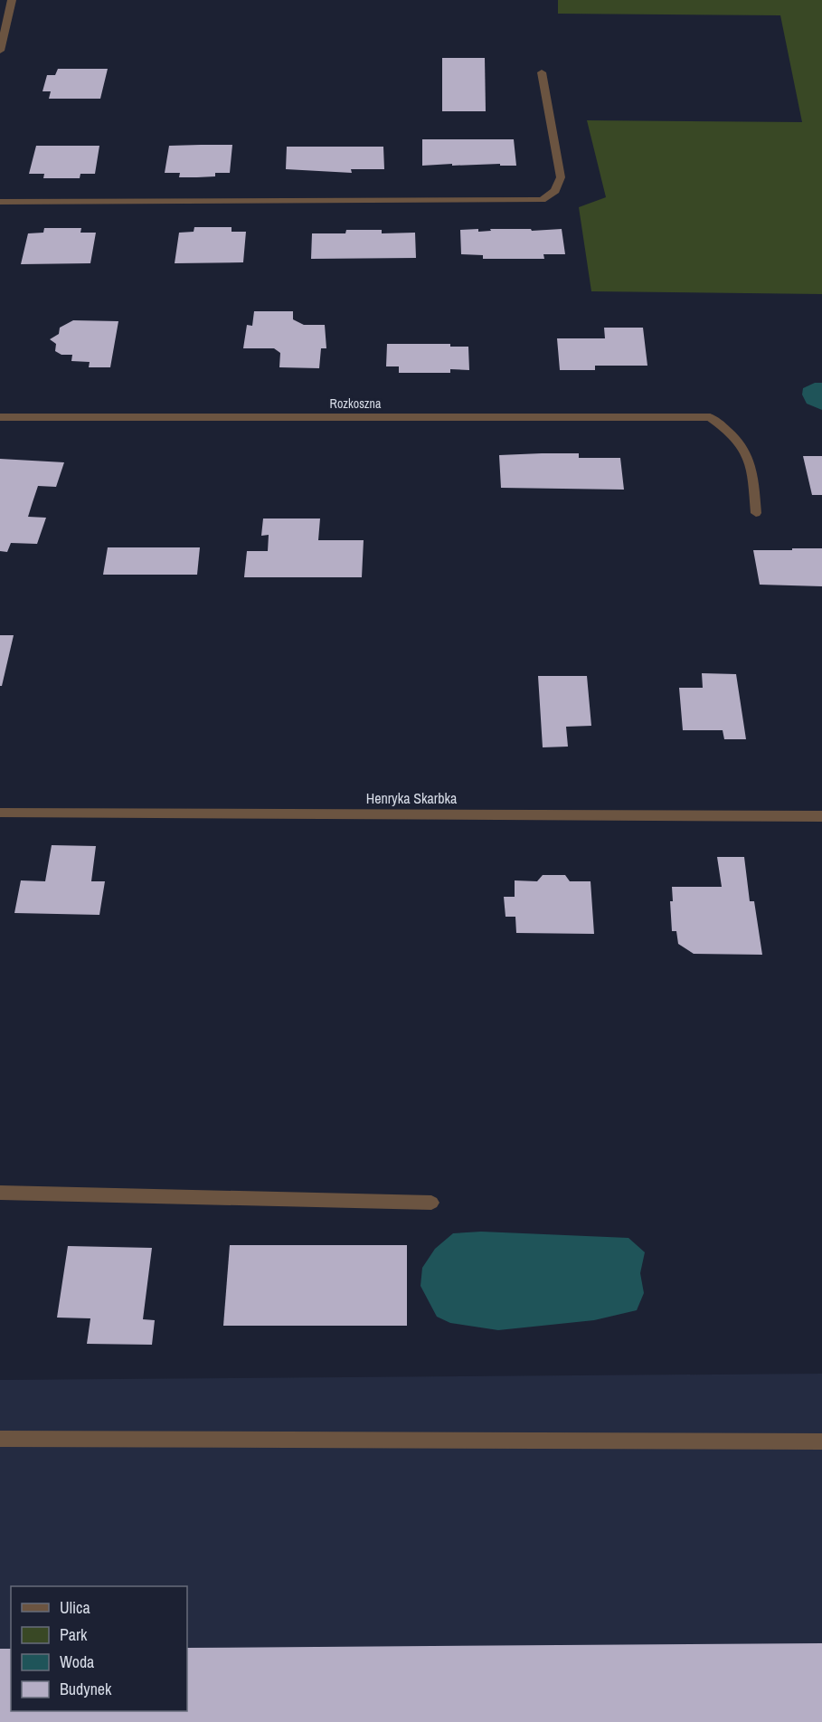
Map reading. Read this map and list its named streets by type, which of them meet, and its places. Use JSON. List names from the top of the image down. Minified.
{"streets":{"street":["Rozkoszna","Henryka Skarbka"]},"legend":["Ulica","Park","Woda","Budynek"]}
